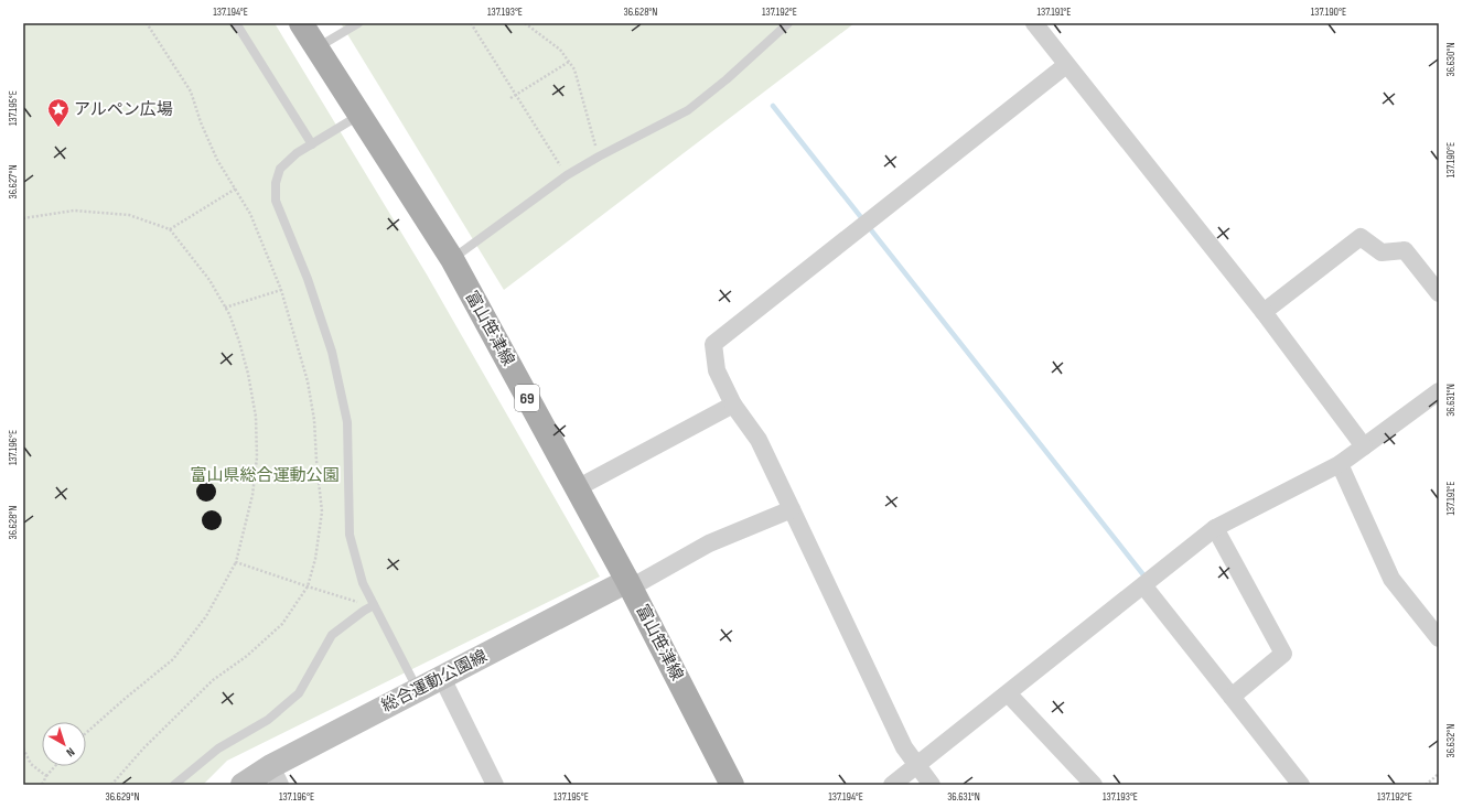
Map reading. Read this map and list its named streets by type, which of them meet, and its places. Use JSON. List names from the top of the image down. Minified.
{"streets":{"main road":["富山笹津線","69","総合運動公園線"]},"crossings":[["富山笹津線","総合運動公園線"]],"parks":["富山県総合運動公園"],"places":{"place":["アルペン広場"]},"north":"bottom right","coordinates":["137.194°E","137.193°E","36.628°N","137.192°E","137.191°E","137.190°E","36.630°N","137.195°E","36.627°N","36.631°N","137.196°E","36.632°N","36.629°N"]}
